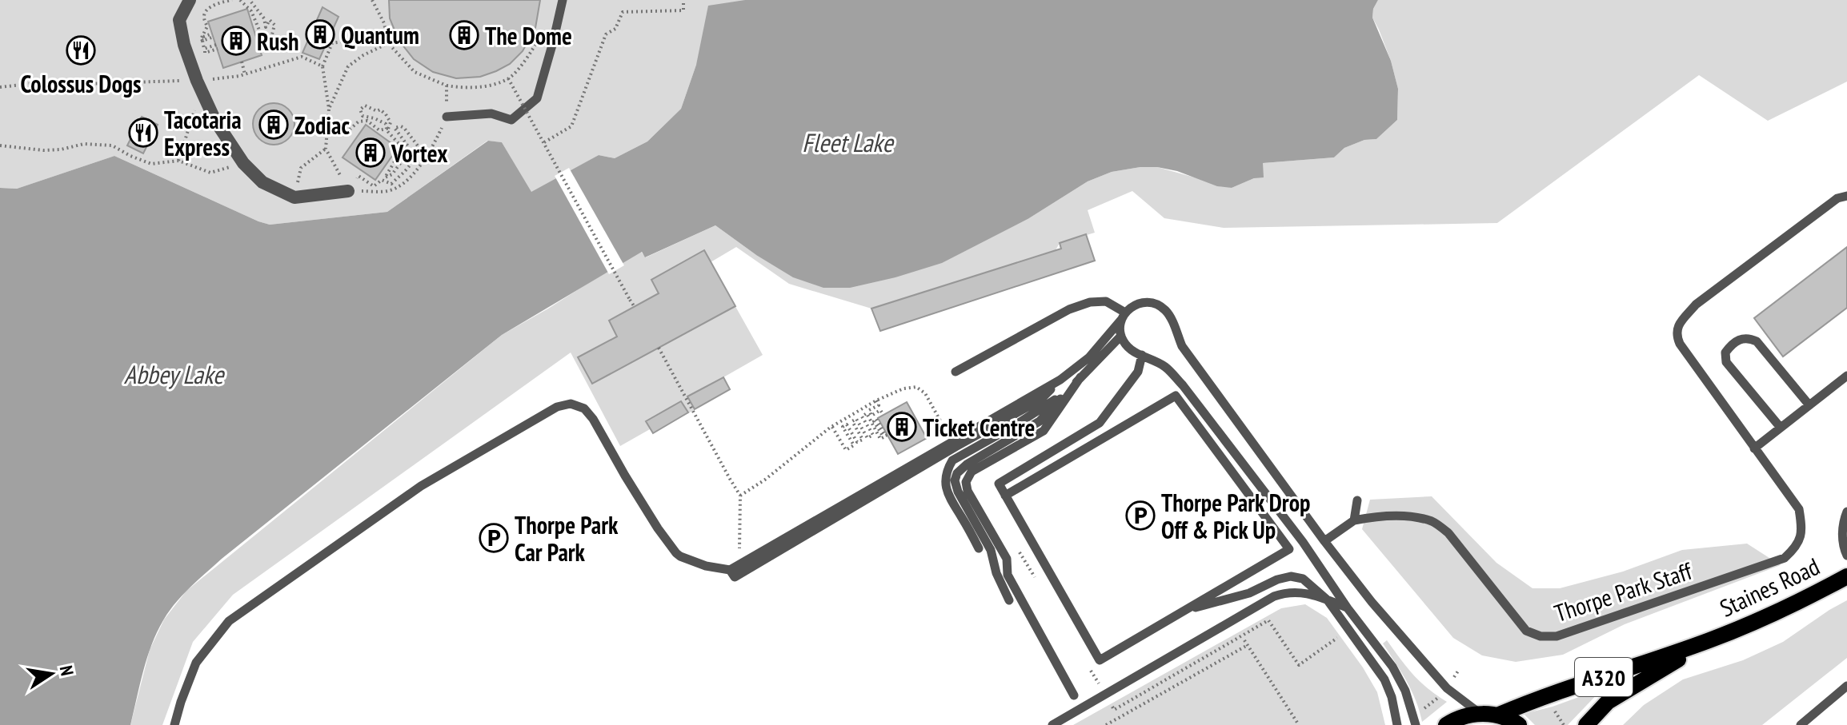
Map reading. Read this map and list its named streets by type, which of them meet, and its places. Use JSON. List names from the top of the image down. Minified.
{"streets":{"main road":["Staines Road","A320"],"lane":["Thorpe Park Staff"]},"water":["Fleet Lake","Abbey Lake"],"places":{"building":["Quantum","The Dome","Rush","Zodiac","Vortex","Ticket Centre"],"restaurant":["Colossus Dogs","Tacotaria Express"],"parking":["Thorpe Park Drop Off & Pick Up","Thorpe Park Car Park"]},"north":"right"}
